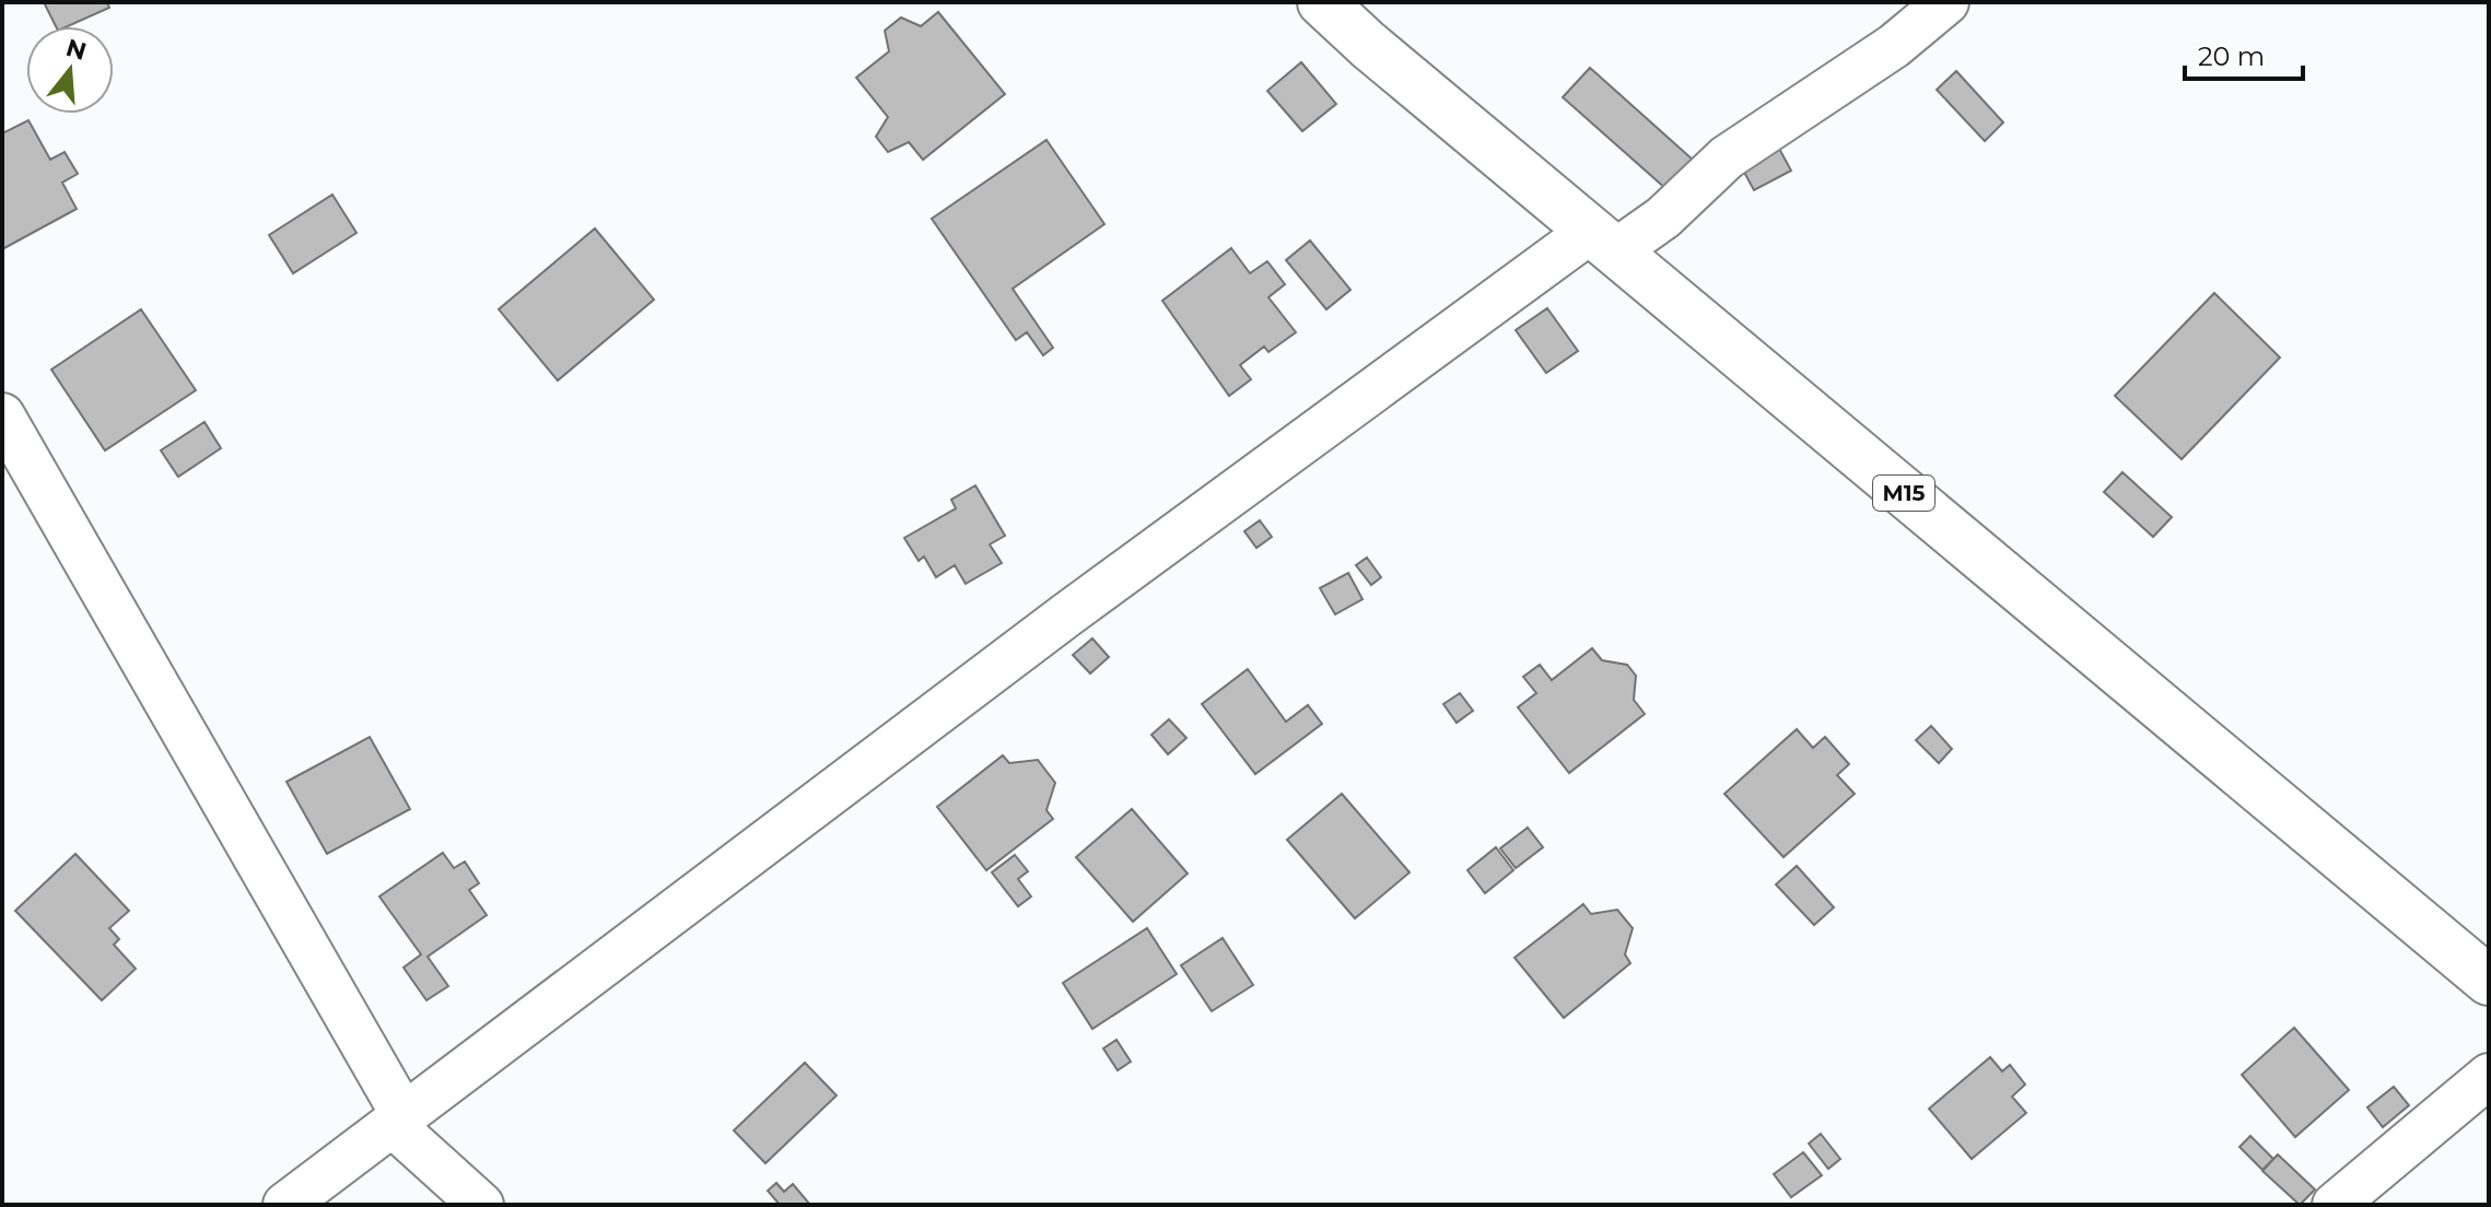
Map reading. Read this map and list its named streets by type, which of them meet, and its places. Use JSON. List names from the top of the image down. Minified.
{"streets":{"highway":["M15"]},"scale_bar":"20 m","north":"top"}
